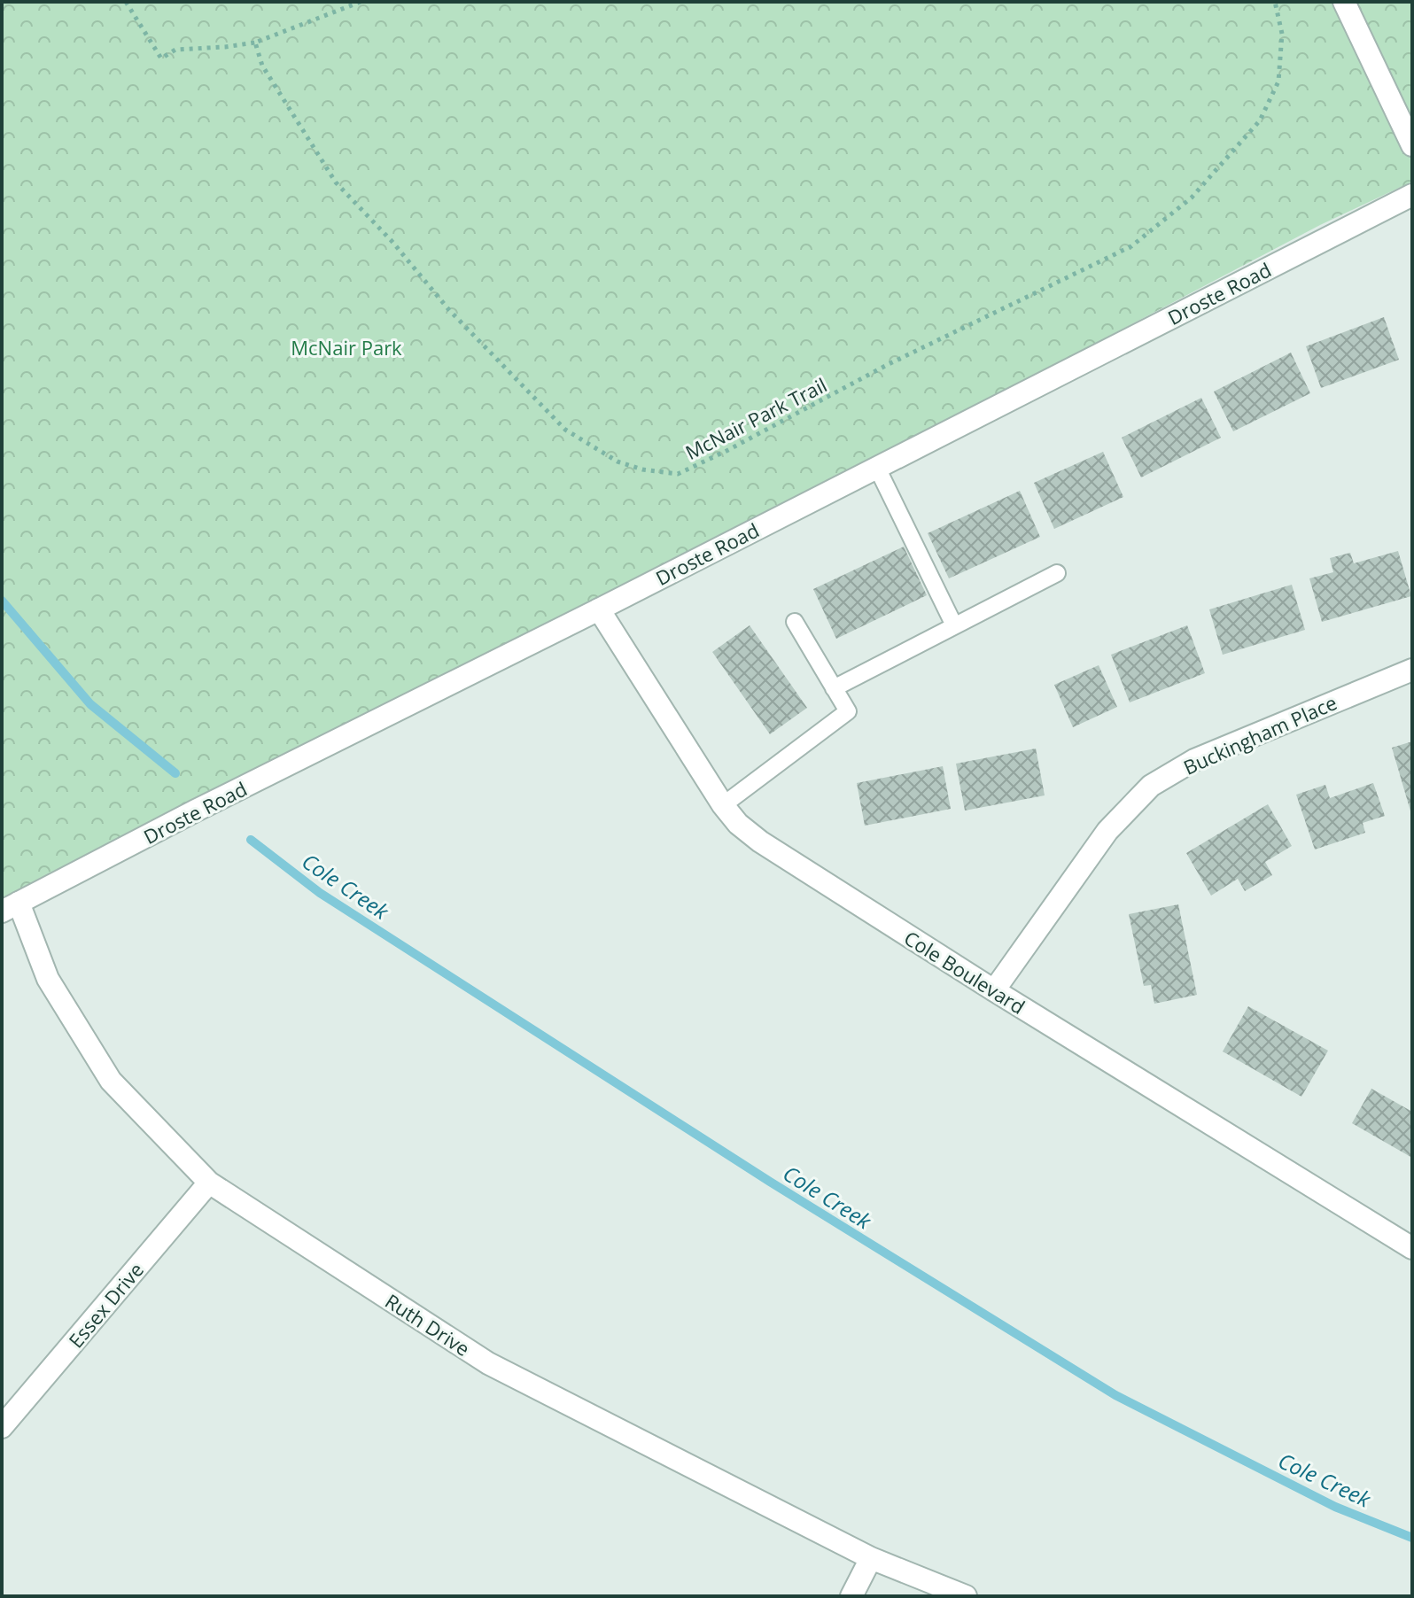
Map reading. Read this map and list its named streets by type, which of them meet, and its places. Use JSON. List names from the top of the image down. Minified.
{"streets":{"street":["Droste Road","Buckingham Place","Cole Boulevard","Essex Drive","Ruth Drive"],"path":["McNair Park Trail"]},"crossings":[["Droste Road","Cole Boulevard"],["Droste Road","Ruth Drive"],["Buckingham Place","Cole Boulevard"],["Essex Drive","Ruth Drive"]],"water":["Cole Creek"],"parks":["McNair Park"]}
